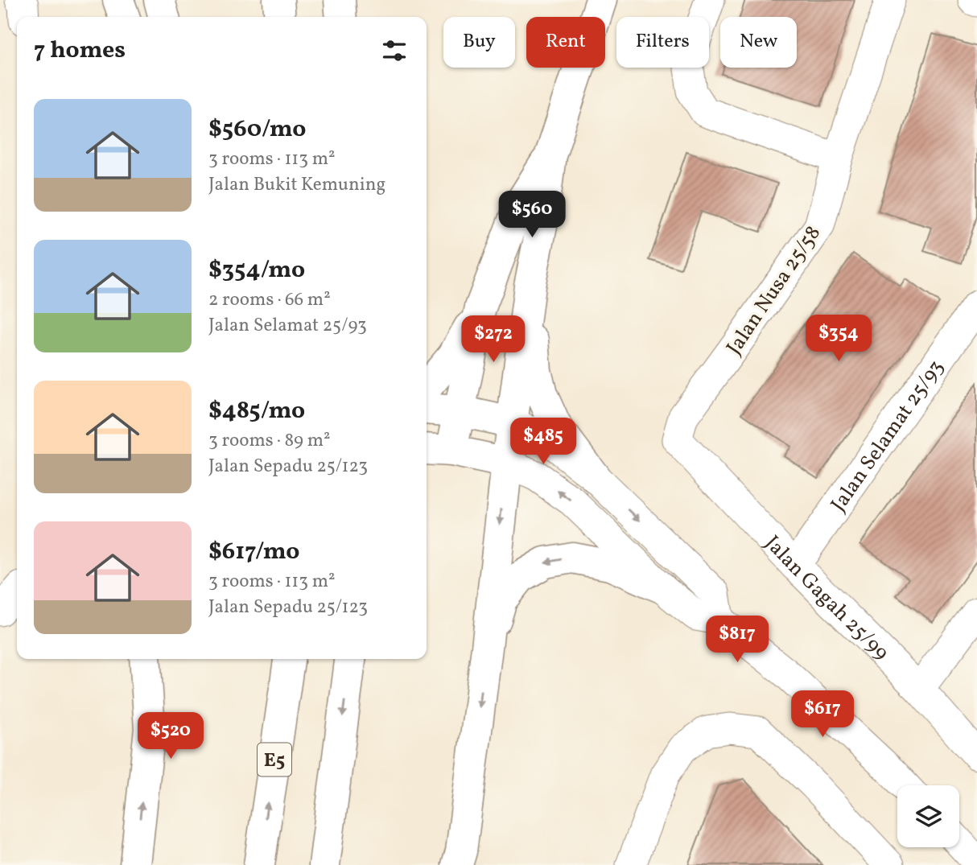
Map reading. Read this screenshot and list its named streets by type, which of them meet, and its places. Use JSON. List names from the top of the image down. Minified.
{"streets":{"main road":["E5"],"street":["Jalan Nusa 25/58","Jalan Selamat 25/93","Jalan Gagah 25/99"]},"crossings":[["Jalan Nusa 25/58","Jalan Gagah 25/99"],["Jalan Selamat 25/93","Jalan Gagah 25/99"]],"page":{"chip":["Buy","Rent","Filters","New"],"heading":"7 homes","list":[{"name":"$560/mo","note":"3 rooms · 113 m² · Jalan Bukit Kemuning"},{"name":"$354/mo","note":"2 rooms · 66 m² · Jalan Selamat 25/93"},{"name":"$485/mo","note":"3 rooms · 89 m² · Jalan Sepadu 25/123"},{"name":"$617/mo","note":"3 rooms · 113 m² · Jalan Sepadu 25/123"}],"price":["$560","$354","$272","$485","$817","$617","$520"]}}
